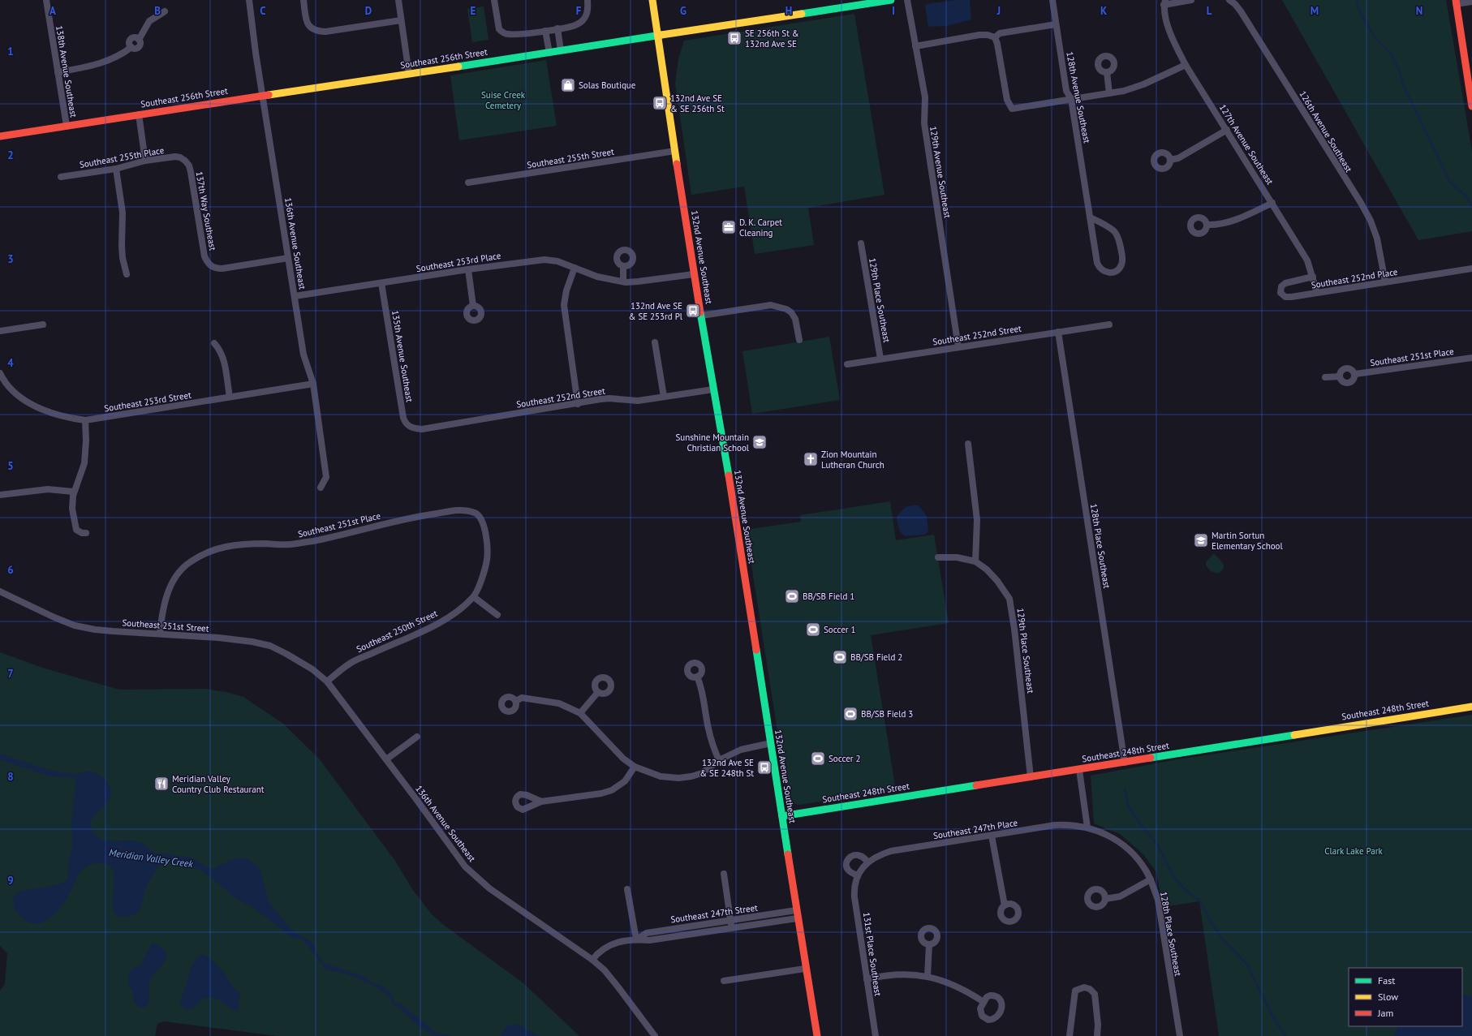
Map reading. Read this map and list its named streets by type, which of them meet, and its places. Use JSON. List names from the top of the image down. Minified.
{"streets":{"main road":["Southeast 256th Street","132nd Avenue Southeast","Southeast 248th Street"],"street":["138th Avenue Southeast","128th Avenue Southeast","126th Avenue Southeast","127th Avenue Southeast","Southeast 255th Place","Southeast 255th Street","129th Avenue Southeast","137th Way Southeast","136th Avenue Southeast","Southeast 253rd Place","Southeast 252nd Place","129th Place Southeast","Southeast 252nd Street","135th Avenue Southeast","Southeast 251st Place","Southeast 253rd Street","128th Place Southeast","Southeast 251st Street","Southeast 250th Street","Southeast 247th Place","Southeast 247th Street","131st Place Southeast"]},"crossings":[["Southeast 256th Street","138th Avenue Southeast"],["Southeast 256th Street","136th Avenue Southeast"],["Southeast 256th Street","132nd Avenue Southeast"],["126th Avenue Southeast","Southeast 252nd Place"],["127th Avenue Southeast","Southeast 252nd Place"],["Southeast 255th Place","137th Way Southeast"],["Southeast 255th Street","132nd Avenue Southeast"],["129th Avenue Southeast","Southeast 252nd Street"],["137th Way Southeast","136th Avenue Southeast"],["136th Avenue Southeast","Southeast 253rd Place"],["136th Avenue Southeast","Southeast 253rd Street"],["136th Avenue Southeast","Southeast 251st Street"],["136th Avenue Southeast","Southeast 250th Street"],["136th Avenue Southeast","Southeast 247th Street"],["132nd Avenue Southeast","Southeast 253rd Place"],["132nd Avenue Southeast","Southeast 252nd Street"],["132nd Avenue Southeast","Southeast 248th Street"],["132nd Avenue Southeast","Southeast 247th Street"],["Southeast 253rd Place","135th Avenue Southeast"],["129th Place Southeast","Southeast 252nd Street"],["129th Place Southeast","Southeast 248th Street"],["Southeast 252nd Street","135th Avenue Southeast"],["Southeast 252nd Street","128th Place Southeast"],["Southeast 251st Place","Southeast 251st Street"],["Southeast 251st Place","Southeast 250th Street"],["128th Place Southeast","Southeast 248th Street"],["128th Place Southeast","Southeast 247th Place"],["Southeast 251st Street","Southeast 250th Street"],["Southeast 247th Place","131st Place Southeast"]],"water":["Meridian Valley Creek"],"parks":["Suise Creek Cemetery","Clark Lake Park"],"places":{"bus stop":["SE 256th St & 132nd Ave SE","132nd Ave SE & SE 256th St","132nd Ave SE & SE 253rd Pl","132nd Ave SE & SE 248th St"],"shop":["Solas Boutique"],"office":["D. K. Carpet Cleaning"],"school or university":["Sunshine Mountain Christian School","Martin Sortun Elementary School"],"church":["Zion Mountain Lutheran Church"],"sports":["BB/SB Field 1","Soccer 1","BB/SB Field 2","BB/SB Field 3","Soccer 2"],"restaurant":["Meridian Valley Country Club Restaurant"]},"legend":["Fast","Slow","Jam"],"grid":{"columns":["A","B","C","D","E","F","G","H","I","J","K","L","M","N"],"rows":["1","2","3","4","5","6","7","8","9"]}}
